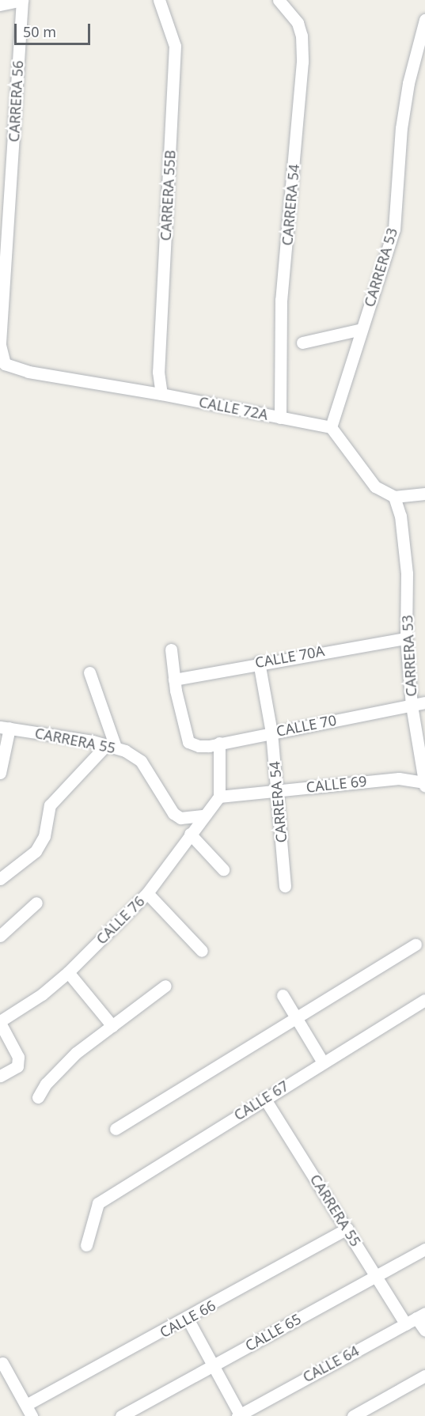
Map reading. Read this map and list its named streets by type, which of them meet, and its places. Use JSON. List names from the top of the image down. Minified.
{"streets":{"street":["CARRERA 56","CARRERA 55B","CARRERA 54","CARRERA 53","CALLE 72A","CALLE 70A","CALLE 70","CARRERA 55","CALLE 69","CALLE 76","CALLE 67","CALLE 66","CALLE 65","CALLE 64"]},"crossings":[["CARRERA 56","CALLE 72A"],["CARRERA 55B","CALLE 72A"],["CARRERA 54","CALLE 72A"],["CARRERA 54","CALLE 70A"],["CARRERA 54","CALLE 70"],["CARRERA 54","CALLE 69"],["CARRERA 53","CALLE 72A"],["CARRERA 53","CALLE 70A"],["CARRERA 53","CALLE 70"],["CARRERA 53","CALLE 69"],["CALLE 70A","CALLE 70"],["CARRERA 55","CALLE 76"],["CARRERA 55","CALLE 67"],["CARRERA 55","CALLE 66"],["CARRERA 55","CALLE 65"],["CARRERA 55","CALLE 64"],["CALLE 69","CALLE 76"]],"scale_bar":"50 m"}
